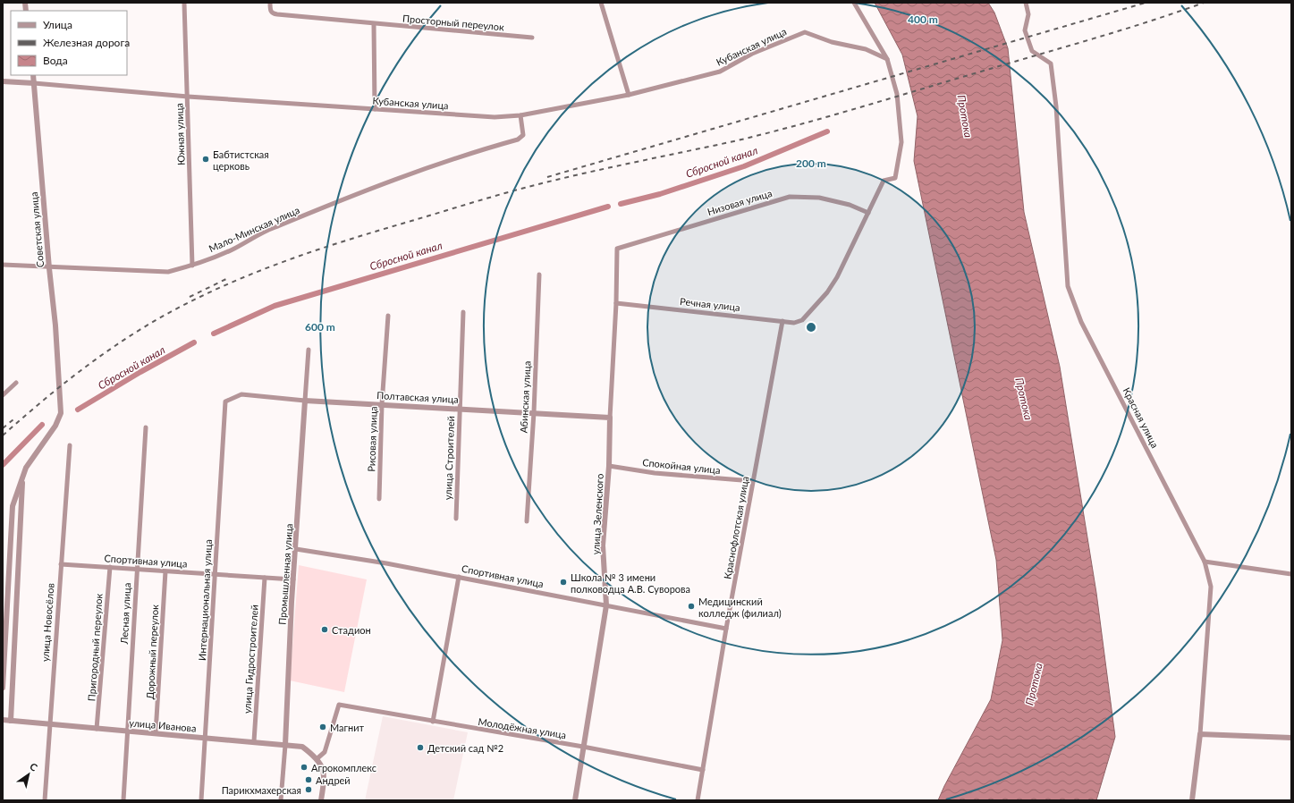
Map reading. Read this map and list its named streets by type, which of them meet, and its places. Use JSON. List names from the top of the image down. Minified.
{"streets":{"street":["Просторный переулок","Кубанская улица","Южная улица","Низовая улица","Мало-Минская улица","Советская улица","Речная улица","Полтавская улица","Абинская улица","Красная улица","Рисовая улица","улица Строителей","Спокойная улица","улица Зеленского","Краснофлотская улица","Спортивная улица","Промышленная улица","Интернациональная улица","Лесная улица","улица Новосёлов","Пригородный переулок","Дорожный переулок","улица Гидростроителей","улица Иванова","Молодёжная улица"]},"crossings":[["Кубанская улица","Южная улица"],["Кубанская улица","Мало-Минская улица"],["Кубанская улица","Советская улица"],["Южная улица","Мало-Минская улица"],["Низовая улица","Речная улица"],["Низовая улица","улица Зеленского"],["Мало-Минская улица","Советская улица"],["Речная улица","улица Зеленского"],["Речная улица","Краснофлотская улица"],["Полтавская улица","Абинская улица"],["Полтавская улица","Рисовая улица"],["Полтавская улица","улица Строителей"],["Полтавская улица","улица Зеленского"],["Полтавская улица","Промышленная улица"],["Полтавская улица","Интернациональная улица"],["Спокойная улица","улица Зеленского"],["Спокойная улица","Краснофлотская улица"],["улица Зеленского","Спортивная улица"],["улица Зеленского","Молодёжная улица"],["Краснофлотская улица","Спортивная улица"],["Краснофлотская улица","Молодёжная улица"],["Спортивная улица","Промышленная улица"],["Спортивная улица","Интернациональная улица"],["Спортивная улица","Лесная улица"],["Спортивная улица","улица Новосёлов"],["Спортивная улица","Пригородный переулок"],["Спортивная улица","Дорожный переулок"],["Спортивная улица","улица Гидростроителей"],["Промышленная улица","улица Иванова"],["Интернациональная улица","улица Иванова"],["Лесная улица","улица Иванова"],["улица Новосёлов","улица Иванова"],["Пригородный переулок","улица Иванова"],["Дорожный переулок","улица Иванова"],["улица Гидростроителей","улица Иванова"],["улица Иванова","Молодёжная улица"]],"water":["Протока","Сбросной канал"],"places":["Бабтистская церковь","Школа № 3 имени полководца А.В. Суворова","Медицинский колледж (филиал)","Стадион","Магнит","Детский сад №2","Агрокомплекс","Андрей","Парикхмахерская"],"legend":["Улица","Железная дорога","Вода"],"north":"top right","rings":["400 m","200 m","600 m"]}
